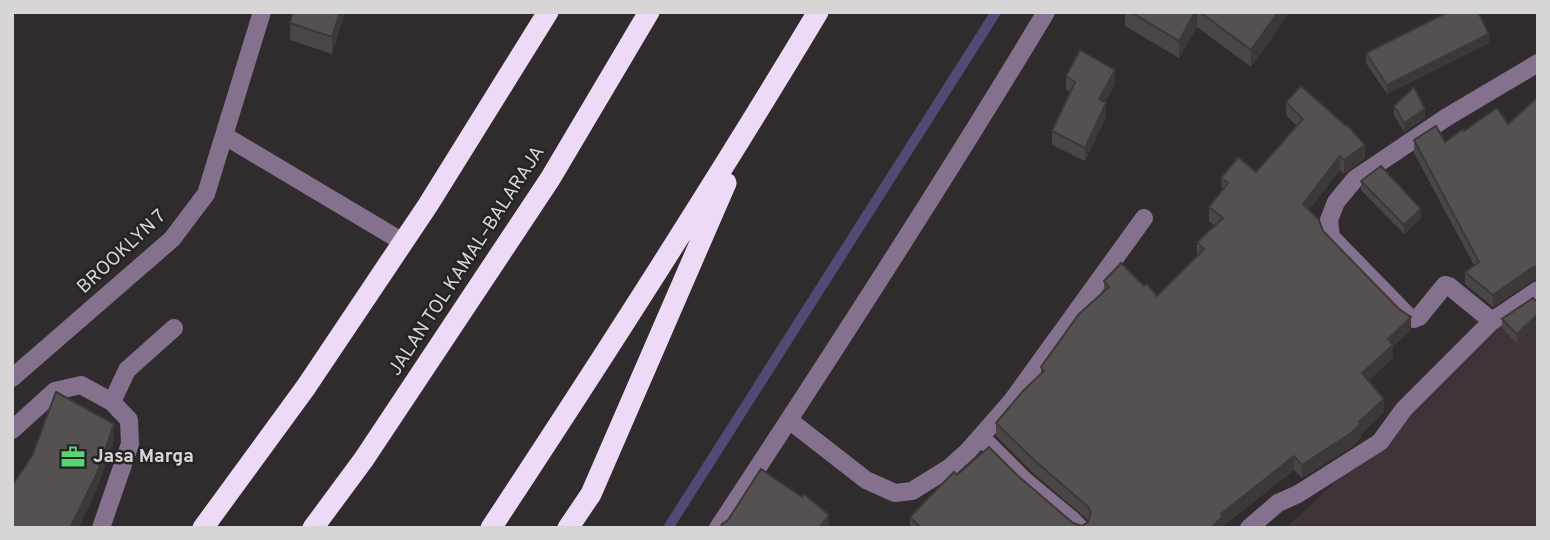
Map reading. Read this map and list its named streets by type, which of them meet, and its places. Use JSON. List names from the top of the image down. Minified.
{"streets":{"highway":["JALAN TOL KAMAL–BALARAJA"],"street":["BROOKLYN 7"]},"places":{"office":["Jasa Marga"]}}
